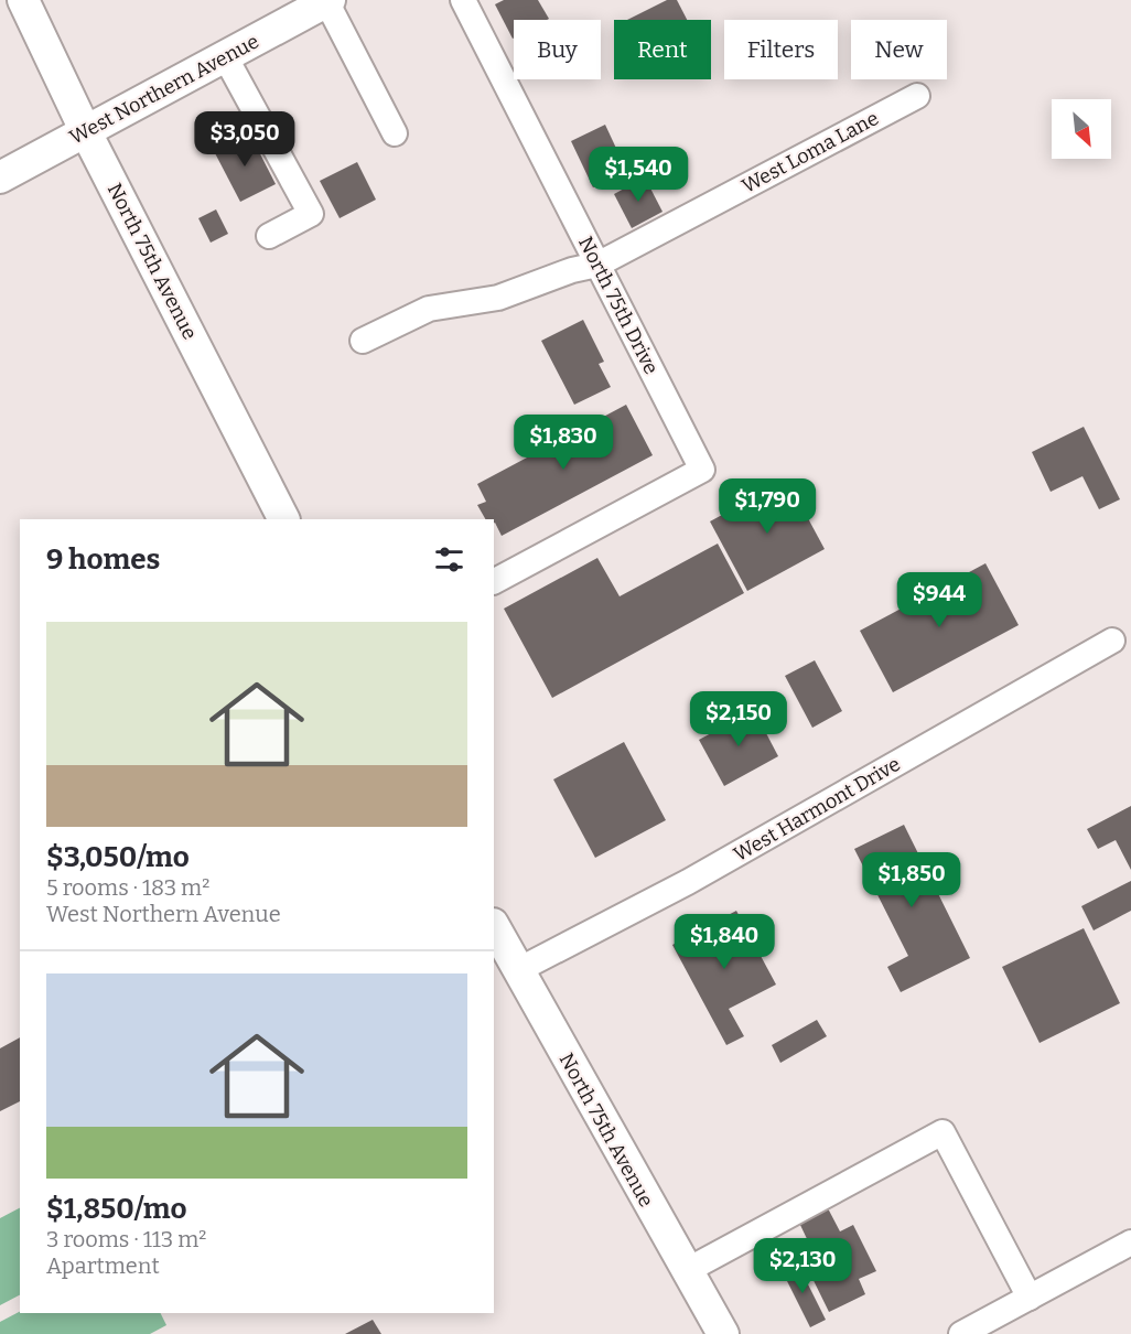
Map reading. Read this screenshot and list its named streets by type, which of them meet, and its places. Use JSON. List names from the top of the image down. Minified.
{"streets":{"main road":["West Northern Avenue","North 75th Avenue"],"street":["West Loma Lane","North 75th Drive","West Harmont Drive"]},"crossings":[["West Northern Avenue","North 75th Avenue"],["West Loma Lane","North 75th Drive"],["North 75th Avenue","West Harmont Drive"]],"north":"bottom right","page":{"chip":["Buy","Rent","Filters","New"],"price":["$3,050","$1,540","$1,830","$1,790","$944","$2,150","$1,850","$1,840","$2,130"],"heading":"9 homes","list":[{"name":"$3,050/mo","note":"5 rooms · 183 m² · West Northern Avenue"},{"name":"$1,850/mo","note":"3 rooms · 113 m² · Apartment"}]}}
